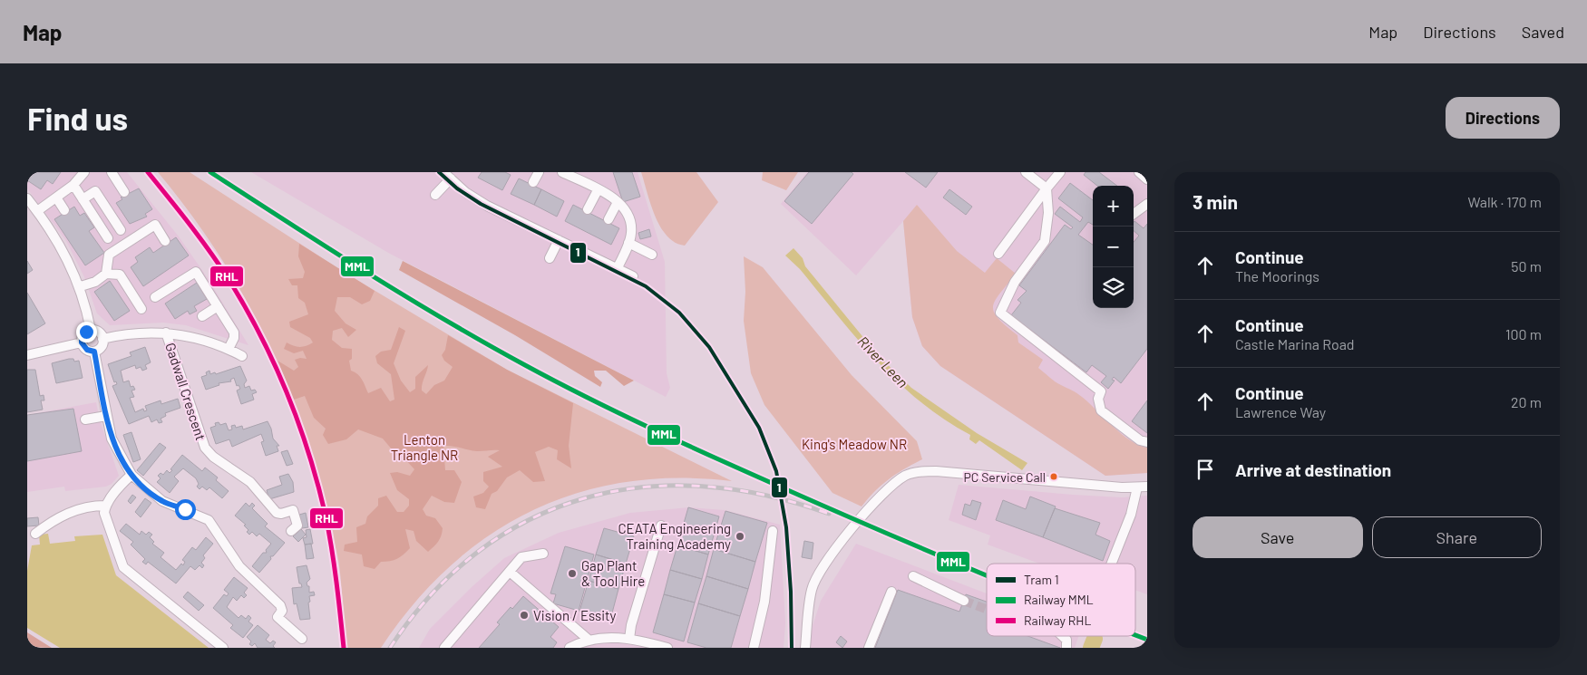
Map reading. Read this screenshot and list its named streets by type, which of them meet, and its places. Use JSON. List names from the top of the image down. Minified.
{"streets":{"street":["Gadwall Crescent"]},"water":["River Leen"],"parks":["Lenton Triangle NR","King's Meadow NR"],"places":["PC Service Call","CEATA Engineering Training Academy","Gap Plant & Tool Hire","Vision / Essity"],"lines":["tram line 1","rail line MML","rail line RHL"],"legend":["Tram 1","Railway MML","Railway RHL"],"page":{"header":"Map","nav":["Map","Directions","Saved"],"buttons":["Directions",["Save","Share"]],"title":"Find us","heading":["3 min","Walk · 170 m"],"map_buttons":["+","−"],"list":[["Continue","The Moorings","50 m"],["Continue","Castle Marina Road","100 m"],["Continue","Lawrence Way","20 m"],"Arrive at destination"]}}
